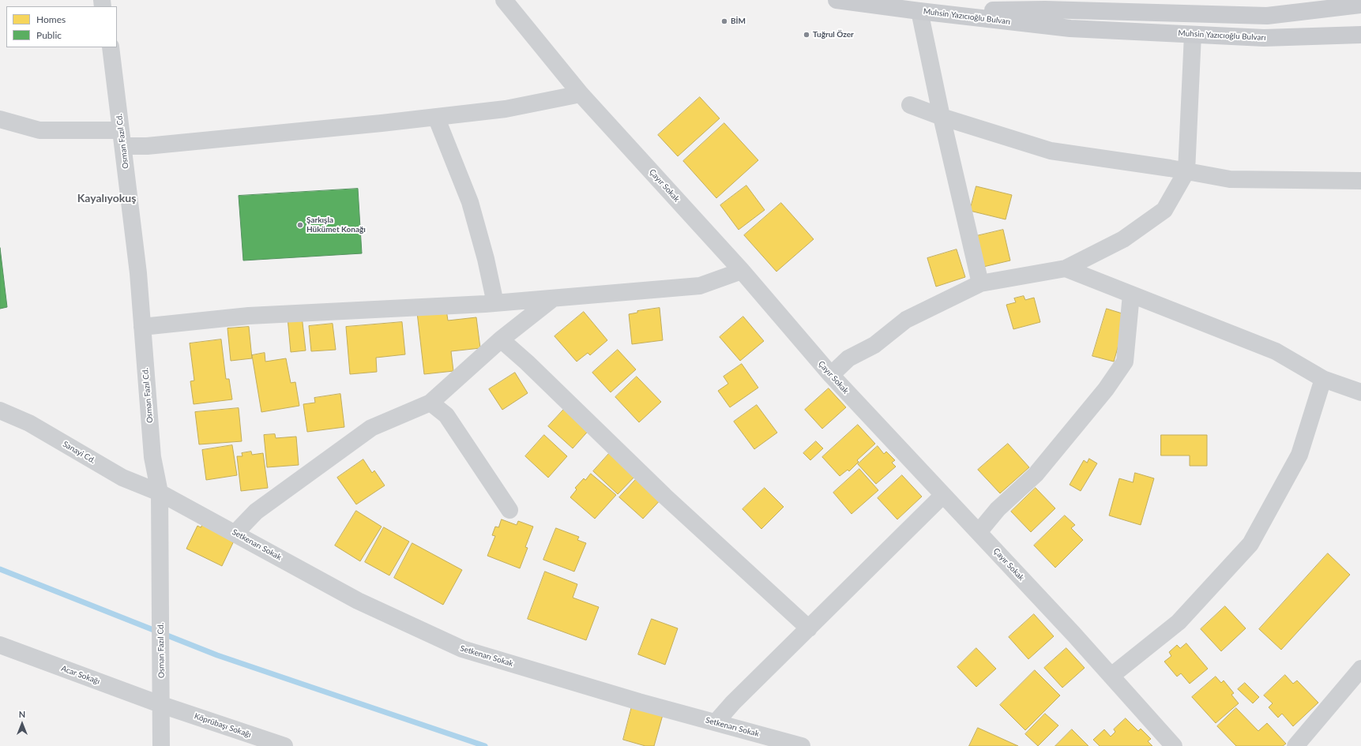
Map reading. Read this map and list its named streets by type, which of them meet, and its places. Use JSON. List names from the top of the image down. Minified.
{"streets":{"main road":["Muhsin Yazıcıoğlu Bulvarı"],"street":["Osman Fazıl Cd.","Çayır Sokak","Sanayi Cd.","Setkenarı Sokak","Acar Sokağı","Köprübaşı Sokağı"]},"crossings":[["Osman Fazıl Cd.","Sanayi Cd."],["Osman Fazıl Cd.","Setkenarı Sokak"],["Osman Fazıl Cd.","Acar Sokağı"],["Osman Fazıl Cd.","Köprübaşı Sokağı"],["Sanayi Cd.","Setkenarı Sokak"],["Acar Sokağı","Köprübaşı Sokağı"]],"districts":["Kayalıyokuş"],"places":["BİM","Tuğrul Özer","Şarkışla Hükümet Konağı"],"legend":["Homes","Public"],"north":"top"}
